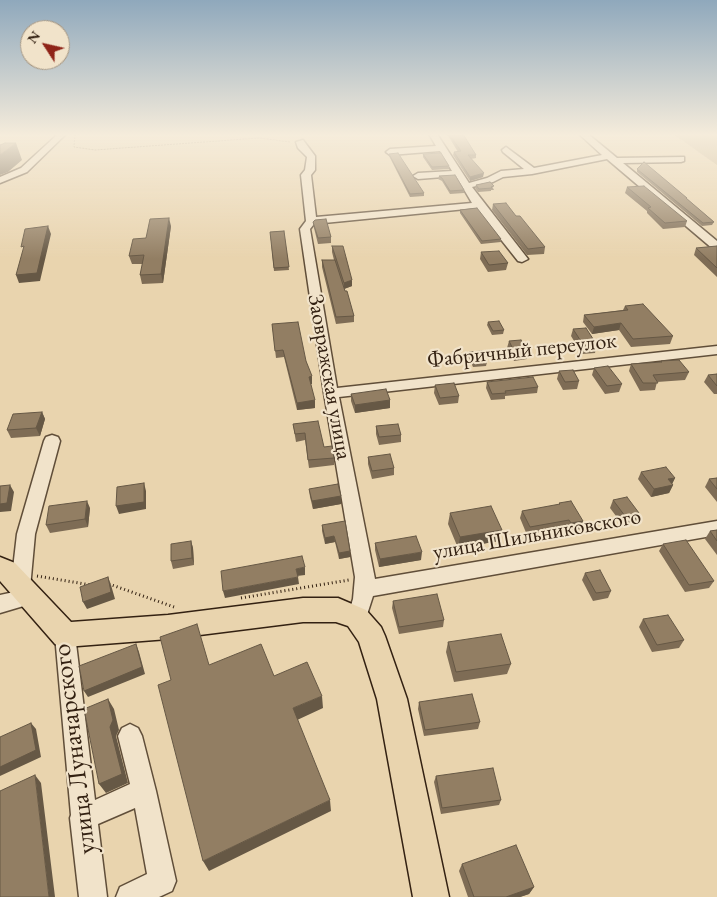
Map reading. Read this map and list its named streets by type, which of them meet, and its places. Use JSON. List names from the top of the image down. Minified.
{"streets":{"main road":["улица Луначарского"],"street":["Фабричный переулок","Заовражская улица","улица Шильниковского"]},"crossings":[["Фабричный переулок","Заовражская улица"],["Заовражская улица","улица Шильниковского"]],"north":"top left"}
